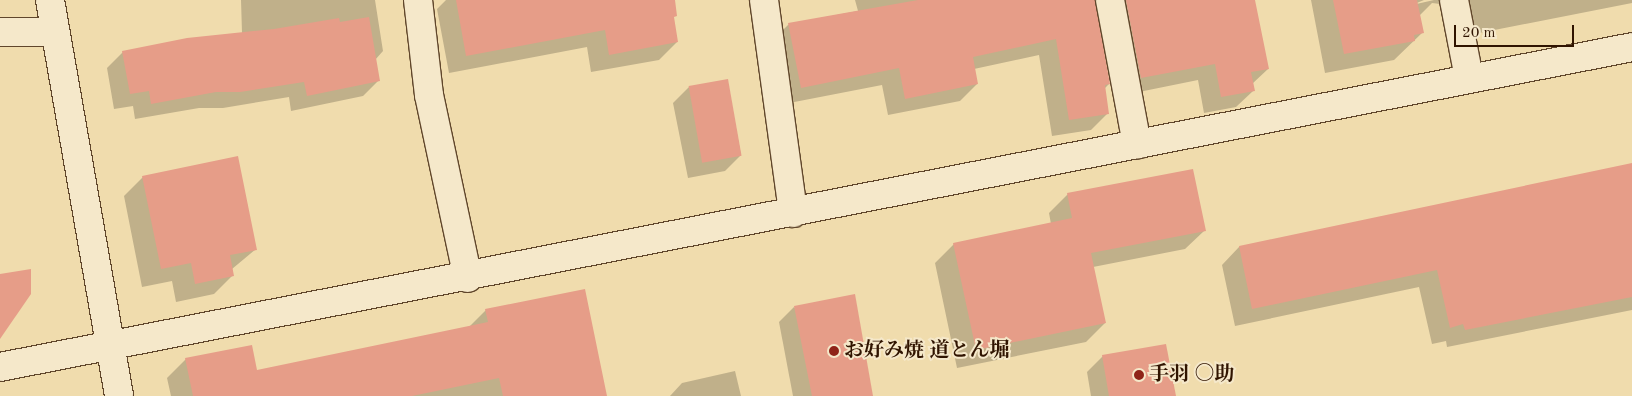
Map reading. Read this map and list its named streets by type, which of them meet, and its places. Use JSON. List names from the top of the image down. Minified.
{"places":["お好み焼 道とん堀","手羽 ○助"],"scale_bar":"20 m"}
